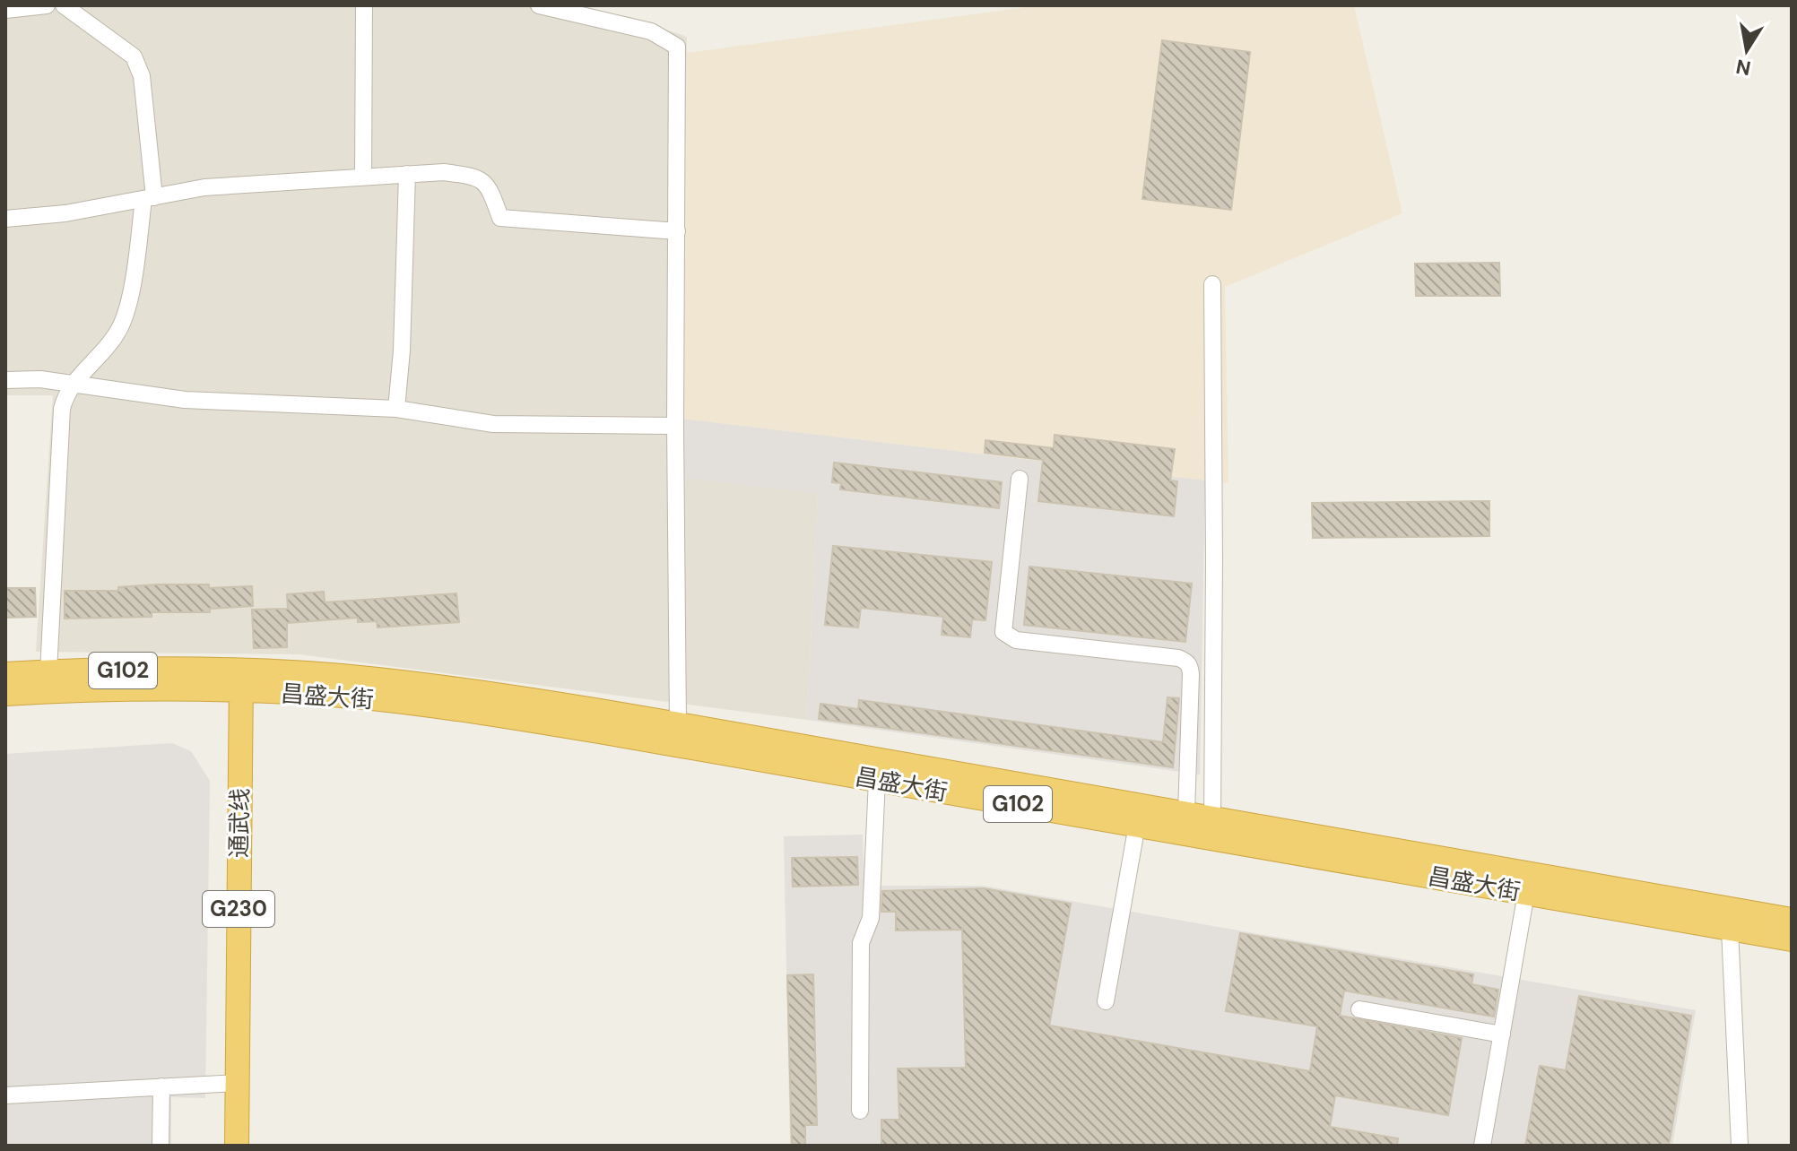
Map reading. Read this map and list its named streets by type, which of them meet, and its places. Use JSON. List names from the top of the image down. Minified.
{"streets":{"highway":["G102","昌盛大街","通武线","G230"]},"crossings":[["昌盛大街","通武线"]],"north":"bottom"}
